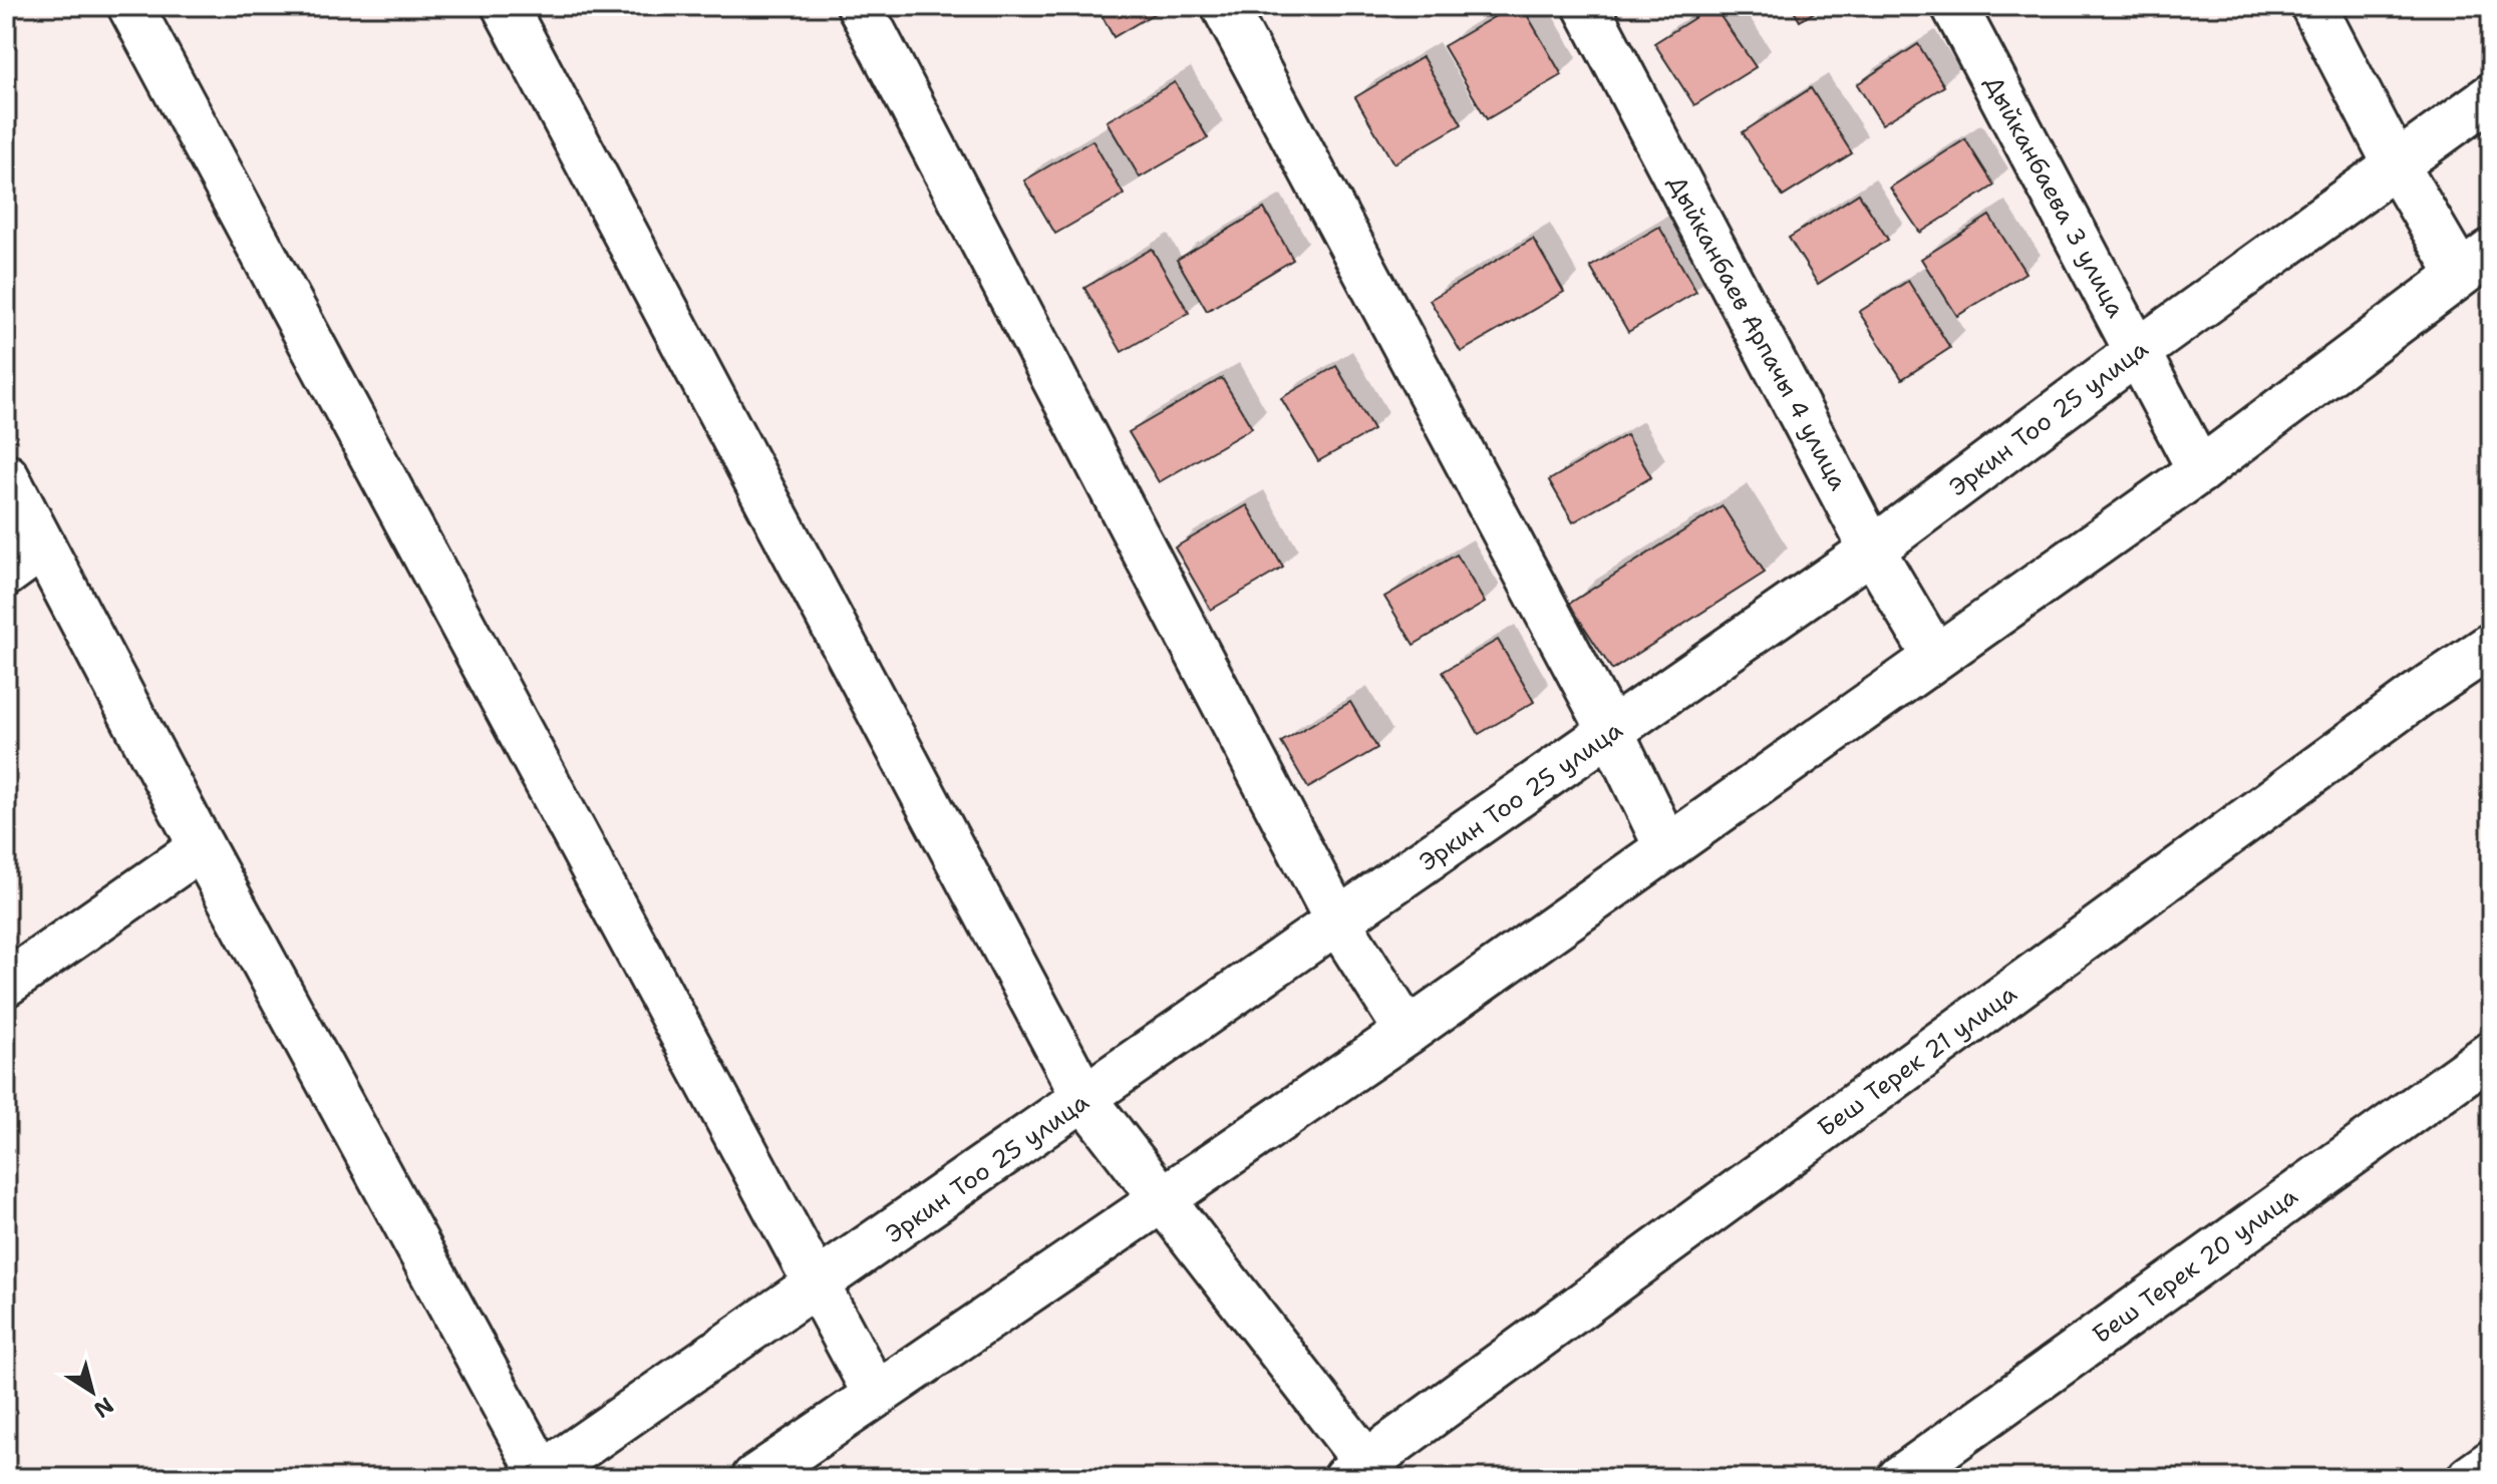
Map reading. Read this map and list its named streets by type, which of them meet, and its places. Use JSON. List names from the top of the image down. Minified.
{"streets":{"street":["Дыйканбаева 3 улица","Дыйканбаев Арпачы 4 улица","Эркин Тоо 25 улица","Беш Терек 21 улица","Беш Терек 20 улица"]},"crossings":[["Дыйканбаева 3 улица","Эркин Тоо 25 улица"],["Дыйканбаев Арпачы 4 улица","Эркин Тоо 25 улица"]],"north":"bottom right"}
